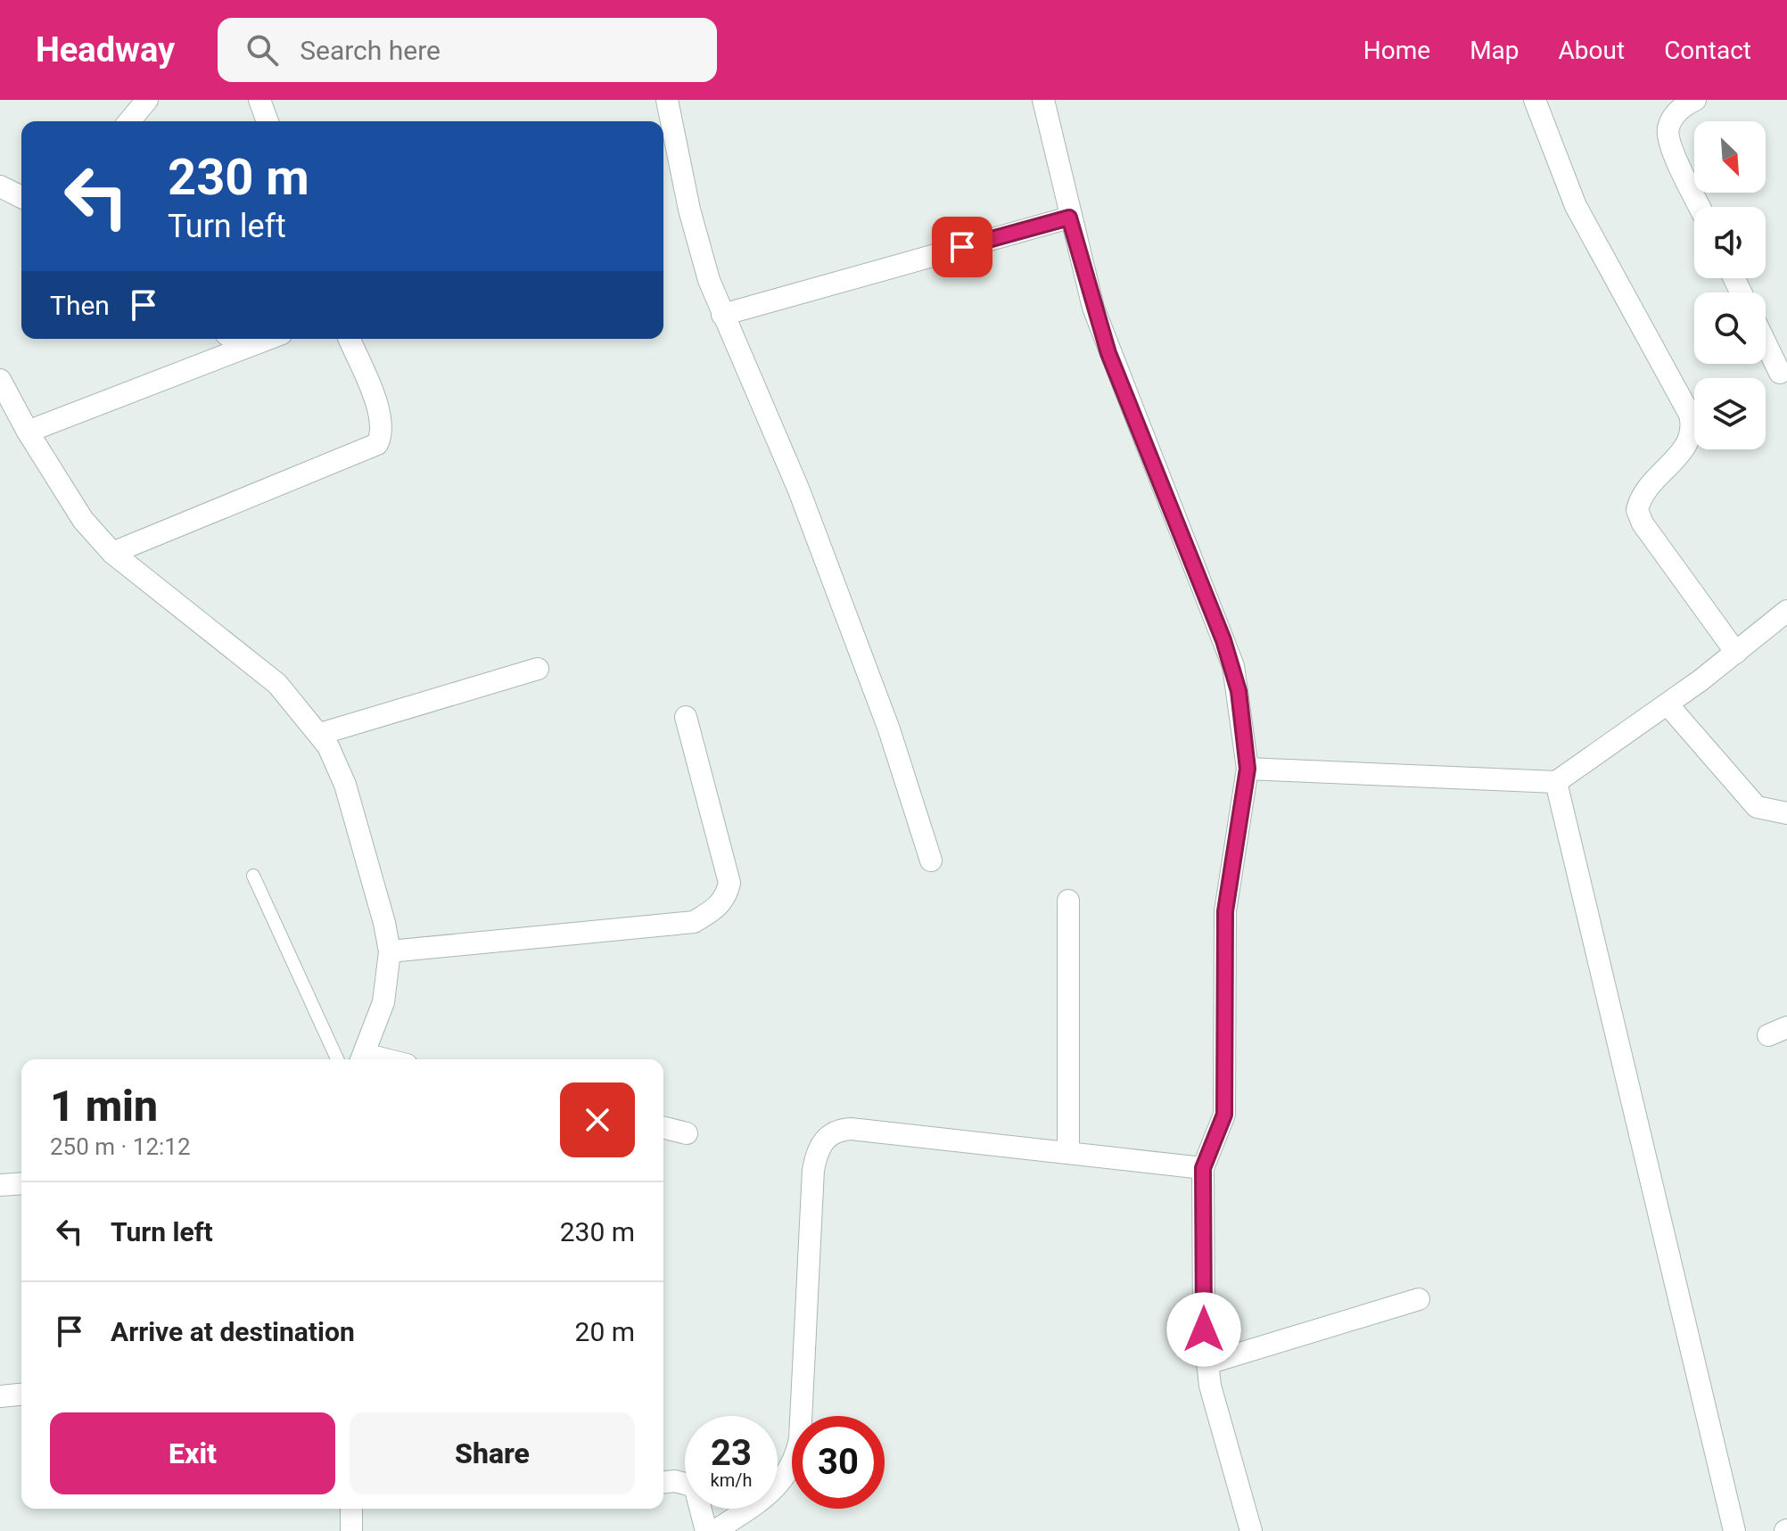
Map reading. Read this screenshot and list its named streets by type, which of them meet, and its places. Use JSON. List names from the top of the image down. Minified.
{"north":"bottom right","page":{"header":"Headway","search":"Search here","nav":["Home","Map","About","Contact"],"turn":["230 m","Turn left"],"then":"Then","heading":["1 min","250 m · 12:12"],"list":[{"name":"Turn left","value":"230 m"},{"name":"Arrive at destination","value":"20 m"}],"buttons":["Exit","Share"],"speed":"23 km/h","limit":"30"}}
